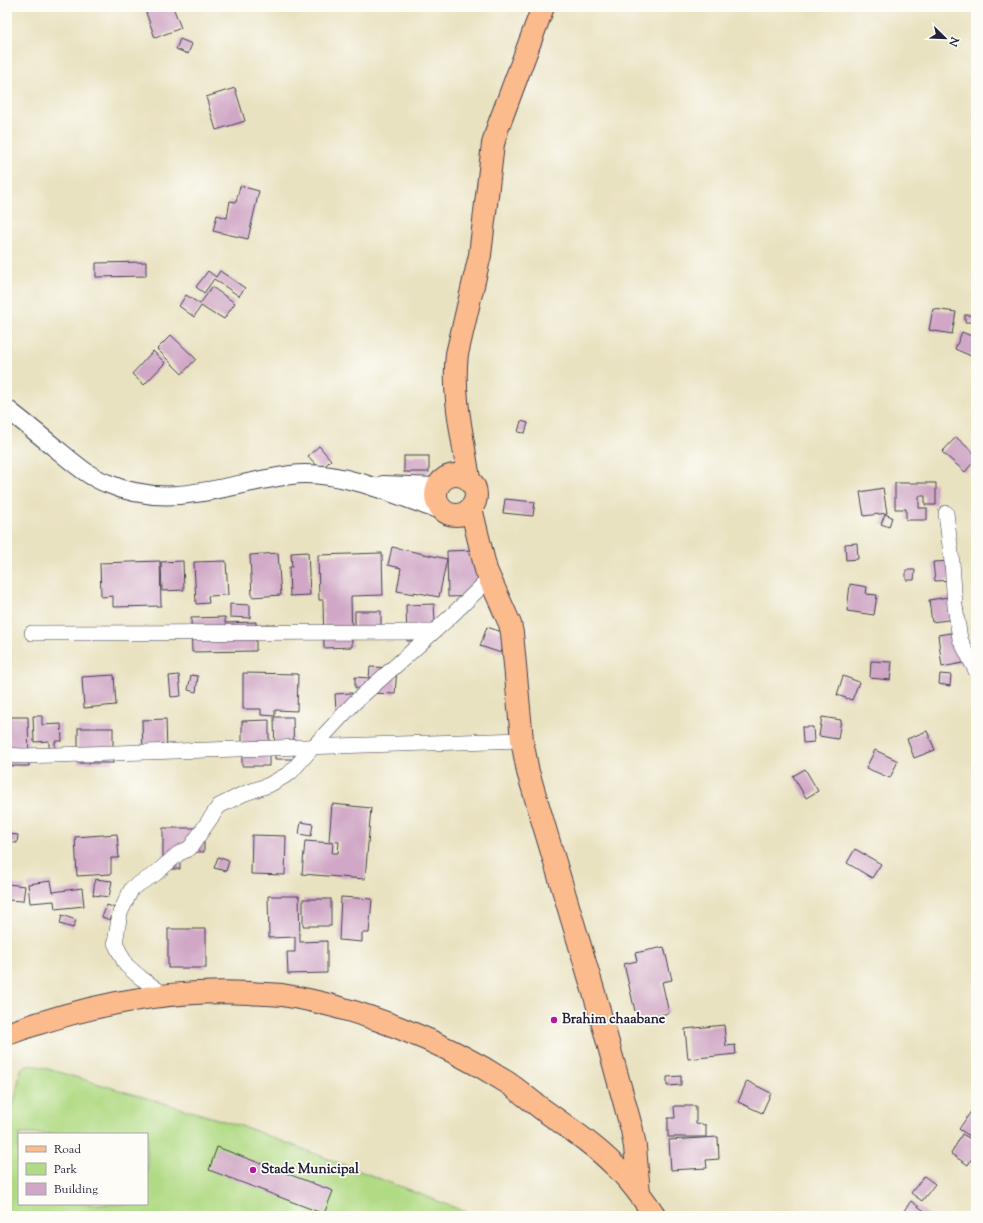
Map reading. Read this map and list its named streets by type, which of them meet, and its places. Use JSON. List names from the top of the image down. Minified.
{"places":["Brahim chaabane","Stade Municipal"],"legend":["Road","Park","Building"],"north":"bottom right"}
